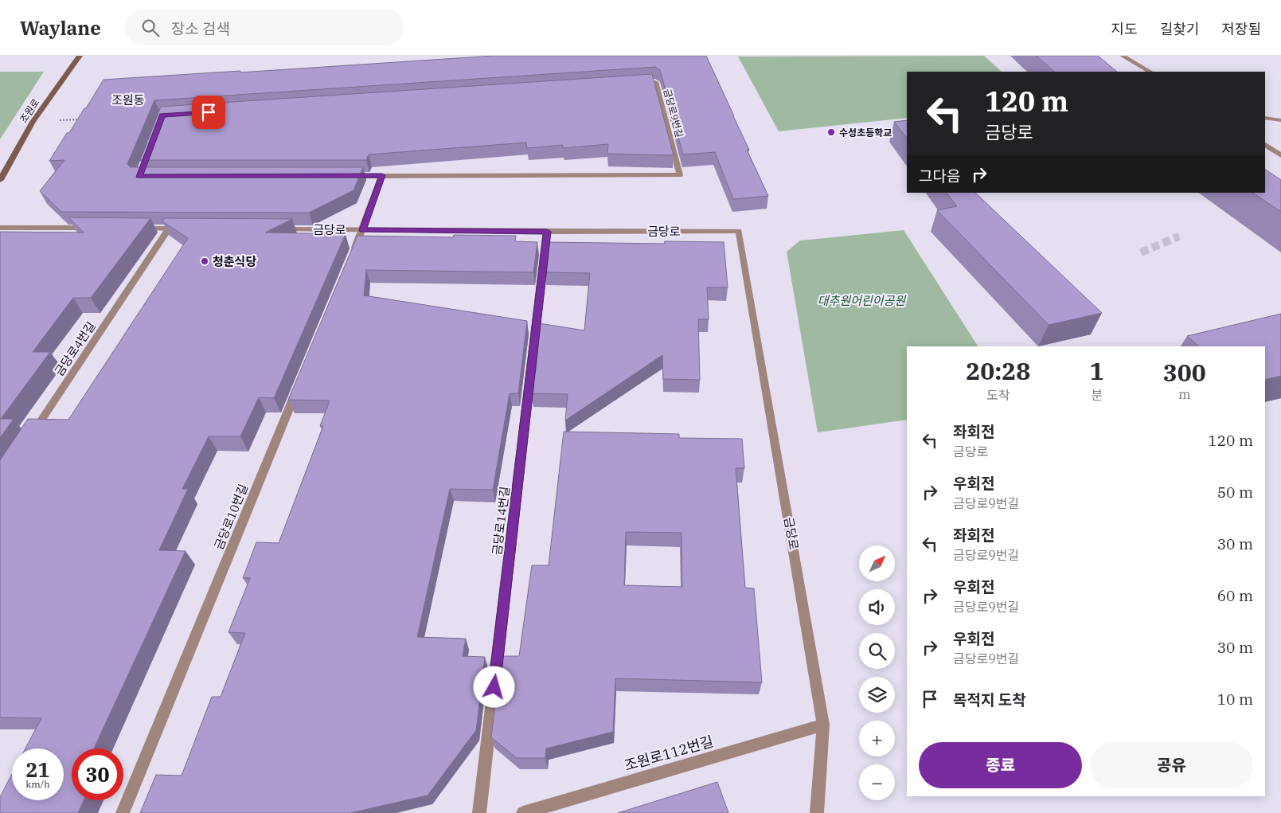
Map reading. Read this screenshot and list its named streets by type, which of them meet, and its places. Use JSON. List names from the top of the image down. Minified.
{"streets":{"main road":["조원로"],"street":["금당로9번길","금당로","금당로4번길","금당로10번길","금당로14번길","조원로112번길"]},"crossings":[["금당로","금당로14번길"],["금당로","조원로112번길"]],"districts":["조원동"],"parks":["대추원어린이공원"],"places":["수성초등학교","청춘식당"],"north":"top right","page":{"header":"Waylane","search":"장소 검색","nav":["지도","길찾기","저장됨"],"turn":["120 m","금당로"],"then":"그다음","eta":["20:28","도착","1","분","300","m"],"list":[{"name":"좌회전","note":"금당로","value":"120 m"},{"name":"우회전","note":"금당로9번길","value":"50 m"},{"name":"좌회전","note":"금당로9번길","value":"30 m"},{"name":"우회전","note":"금당로9번길","value":"60 m"},{"name":"우회전","note":"금당로9번길","value":"30 m"},{"name":"목적지 도착","value":"10 m"}],"map_buttons":["+","−"],"buttons":["종료","공유"],"speed":"21 km/h","limit":"30"}}
